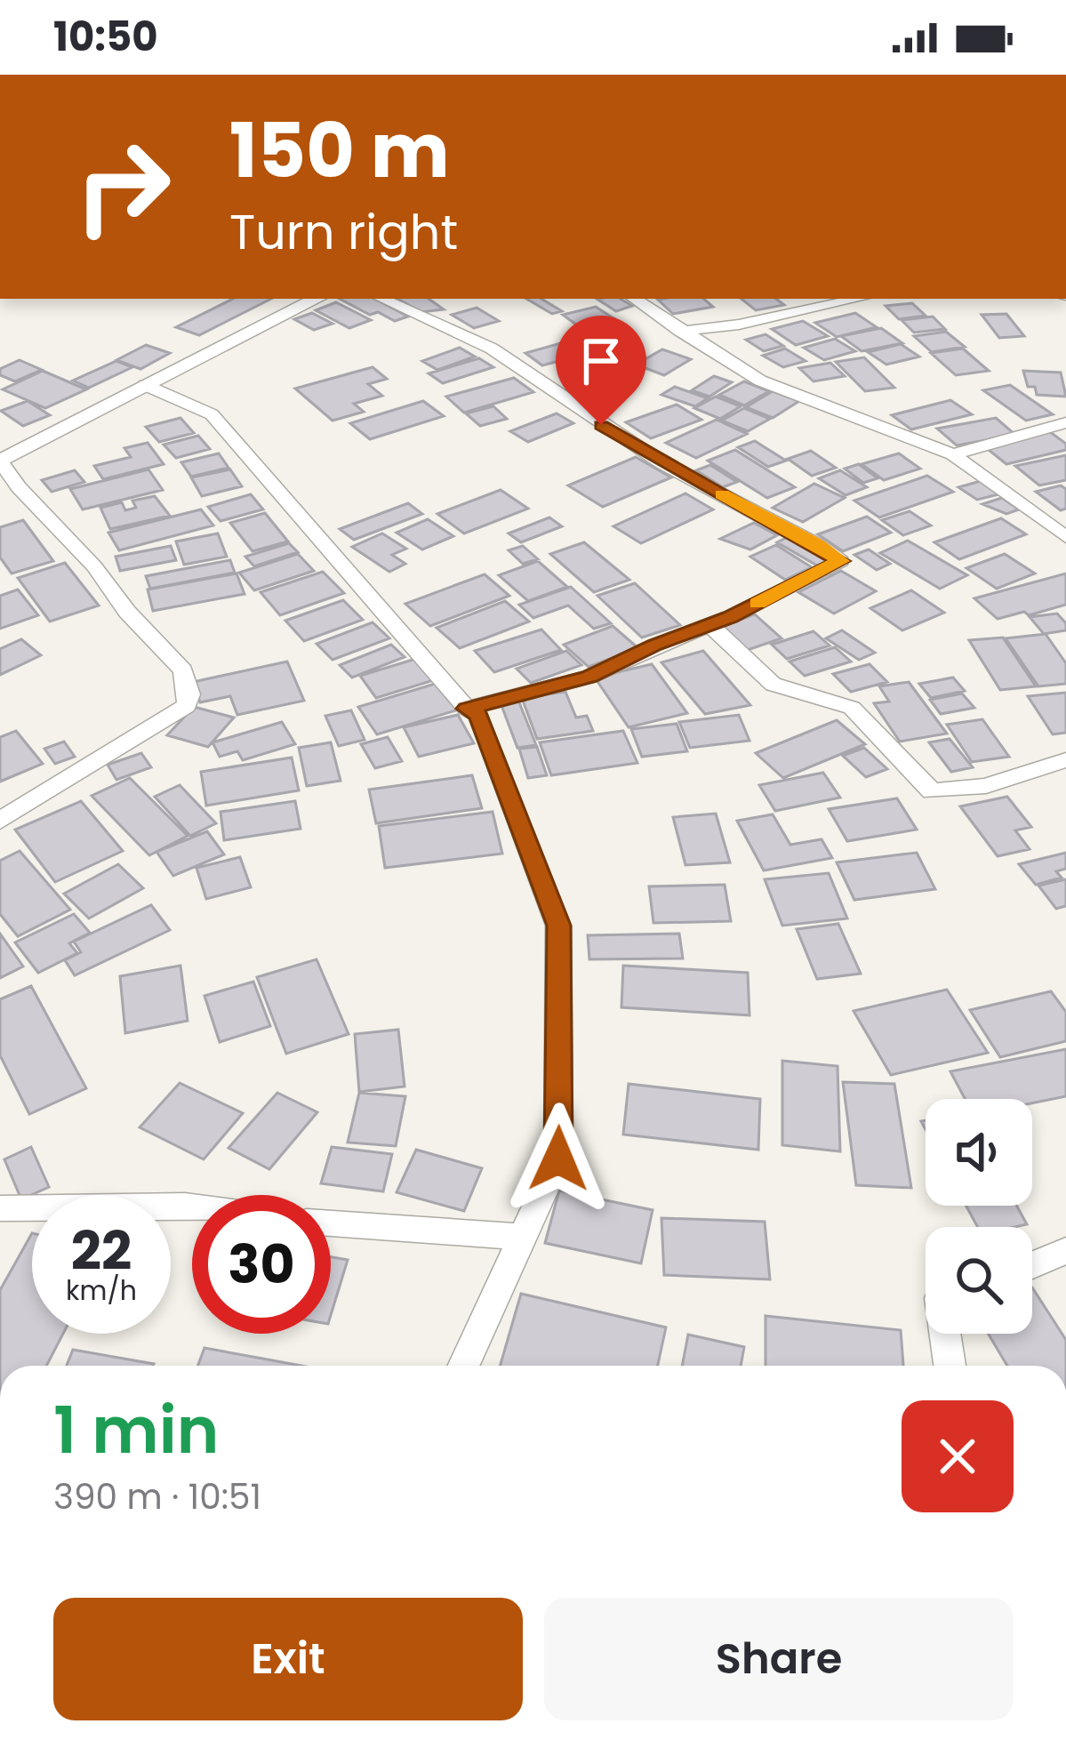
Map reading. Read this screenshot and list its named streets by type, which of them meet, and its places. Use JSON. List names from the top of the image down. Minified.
{"page":{"status":"10:50","turn":["150 m","Turn right"],"speed":"22 km/h","limit":"30","heading":["1 min","390 m · 10:51"],"buttons":["Exit","Share"]}}
